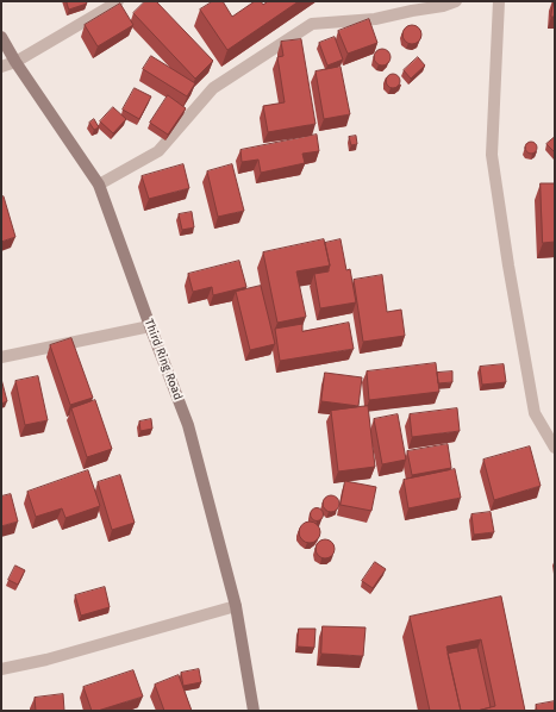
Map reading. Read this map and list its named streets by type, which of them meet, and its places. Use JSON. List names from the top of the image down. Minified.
{"streets":{"street":["Third Ring Road"]}}
